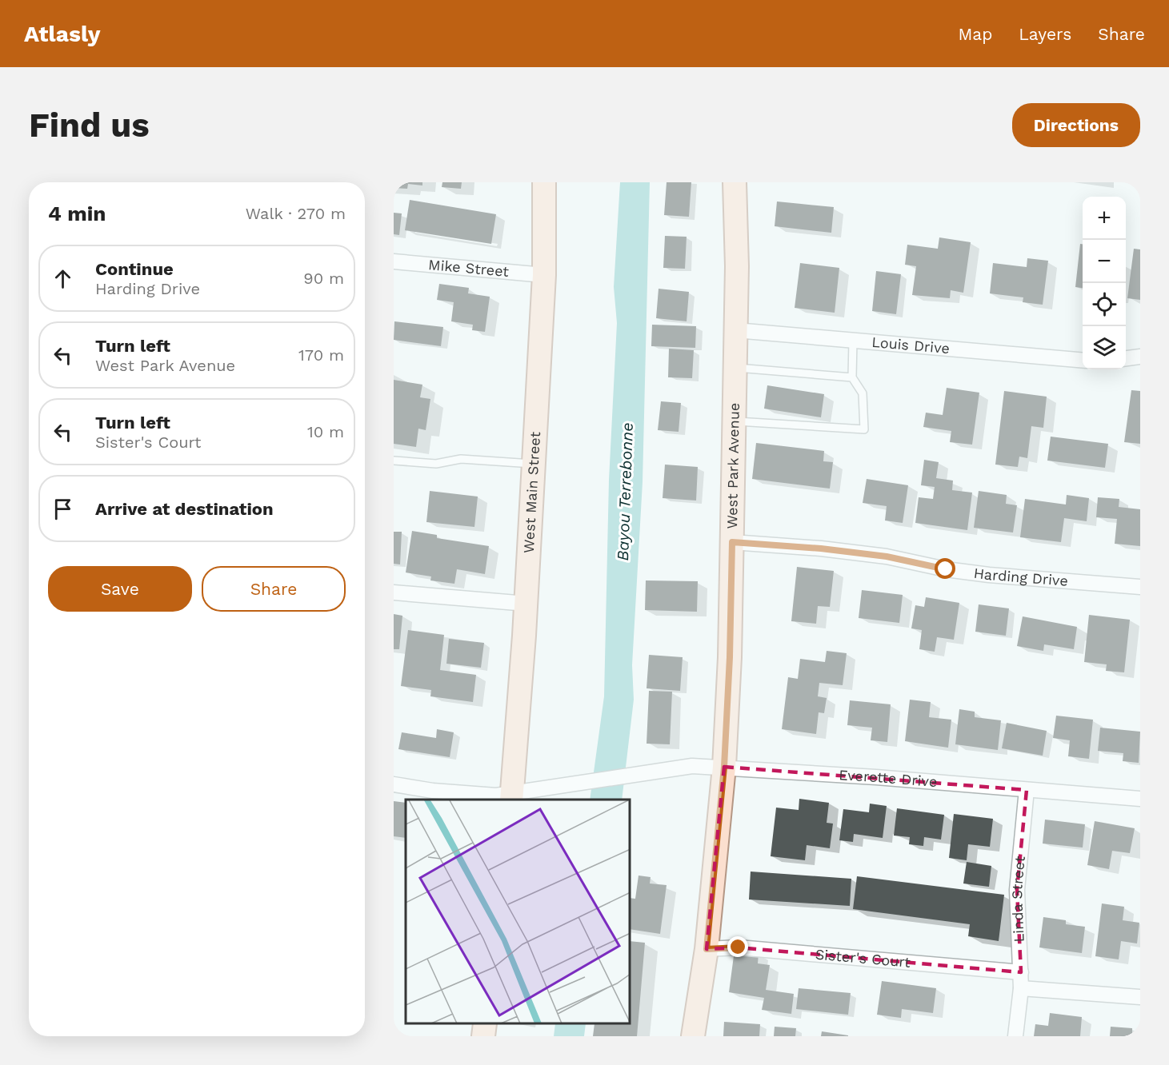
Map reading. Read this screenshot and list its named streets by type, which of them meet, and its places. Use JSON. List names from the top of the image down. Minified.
{"streets":{"main road":["West Park Avenue","West Main Street"],"street":["Mike Street","Louis Drive","Harding Drive","Everette Drive","Linda Street","Sister's Court"]},"crossings":[["Mike Street","West Main Street"],["Louis Drive","West Park Avenue"],["West Park Avenue","Harding Drive"],["West Park Avenue","Everette Drive"],["West Park Avenue","Sister's Court"],["West Main Street","Everette Drive"],["Everette Drive","Linda Street"],["Linda Street","Sister's Court"]],"water":["Bayou Terrebonne"],"page":{"header":"Atlasly","nav":["Map","Layers","Share"],"buttons":["Directions",["Save","Share"]],"title":"Find us","heading":["4 min","Walk · 270 m"],"map_buttons":["+","−"],"list":[["Continue","Harding Drive","90 m"],["Turn left","West Park Avenue","170 m"],["Turn left","Sister's Court","10 m"],"Arrive at destination"]}}
